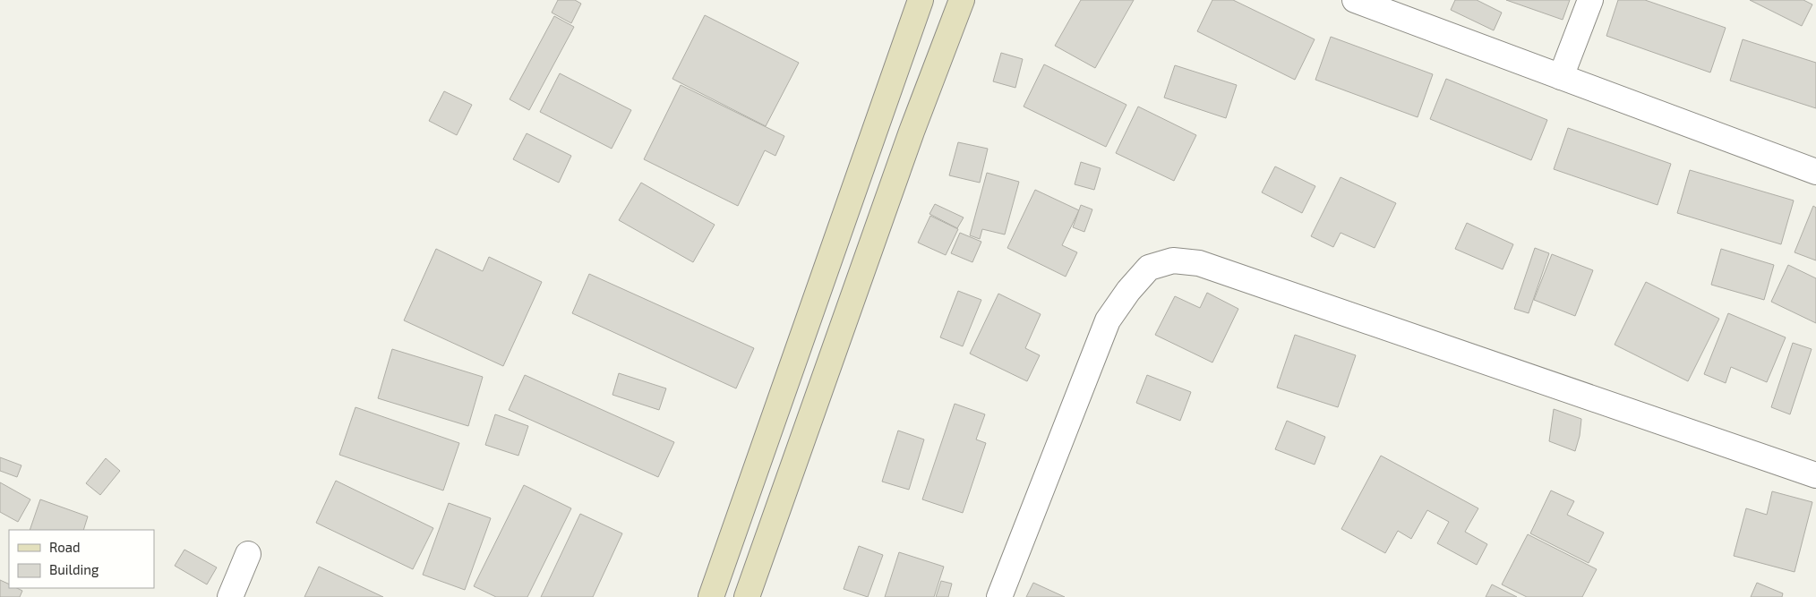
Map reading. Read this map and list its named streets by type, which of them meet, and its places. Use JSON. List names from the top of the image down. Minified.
{"legend":["Road","Building"]}
